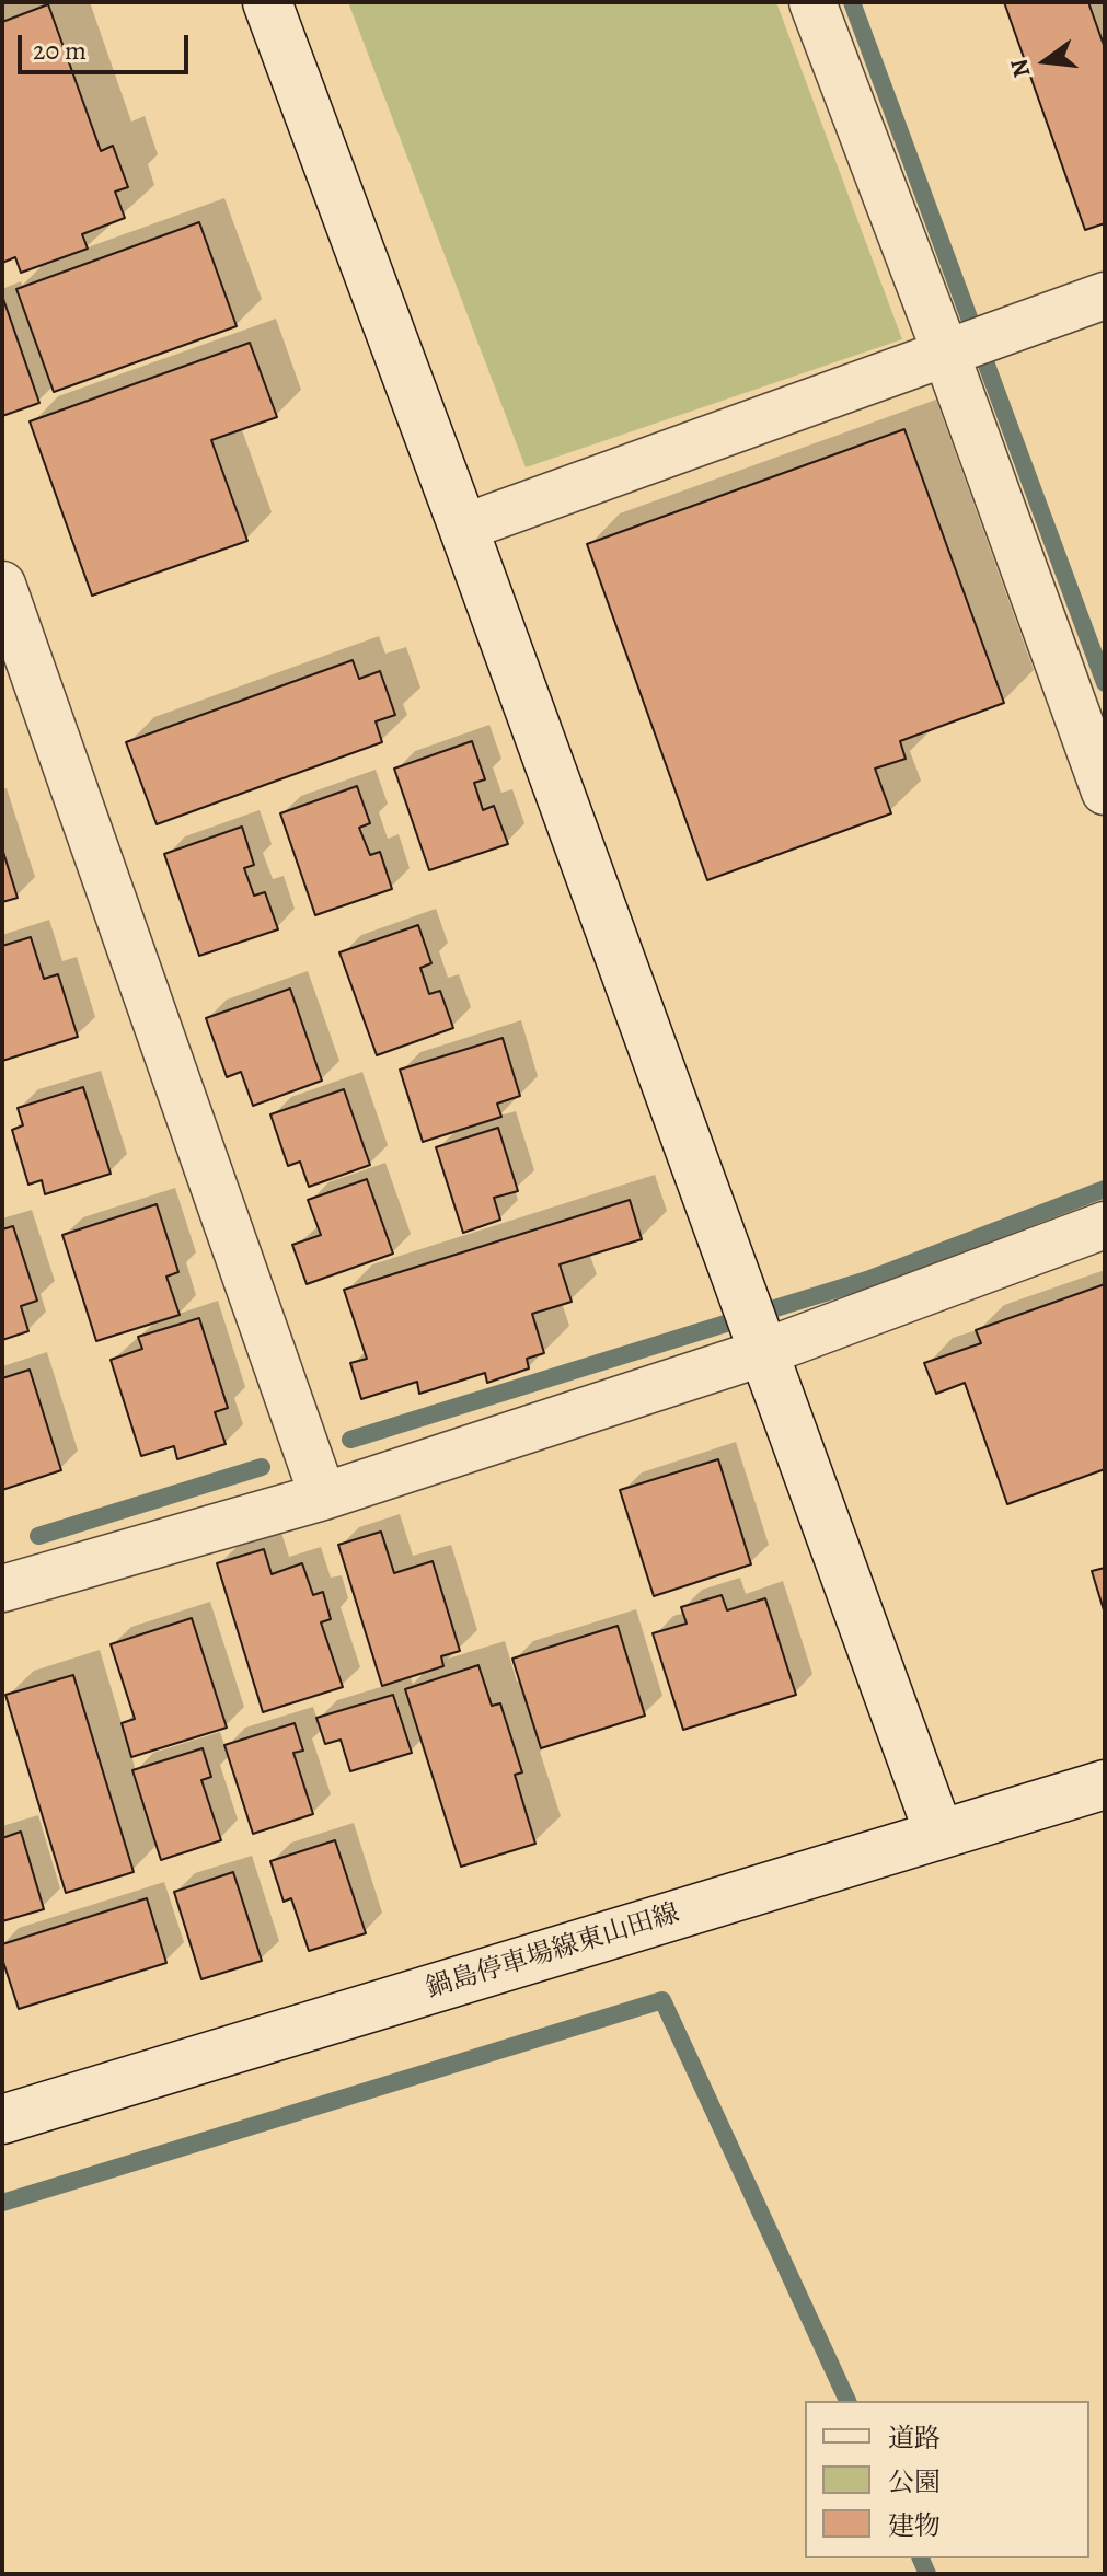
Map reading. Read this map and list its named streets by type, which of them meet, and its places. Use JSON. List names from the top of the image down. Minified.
{"streets":{"street":["鍋島停車場線東山田線"]},"legend":["道路","公園","建物"],"scale_bar":"20 m","north":"left"}
